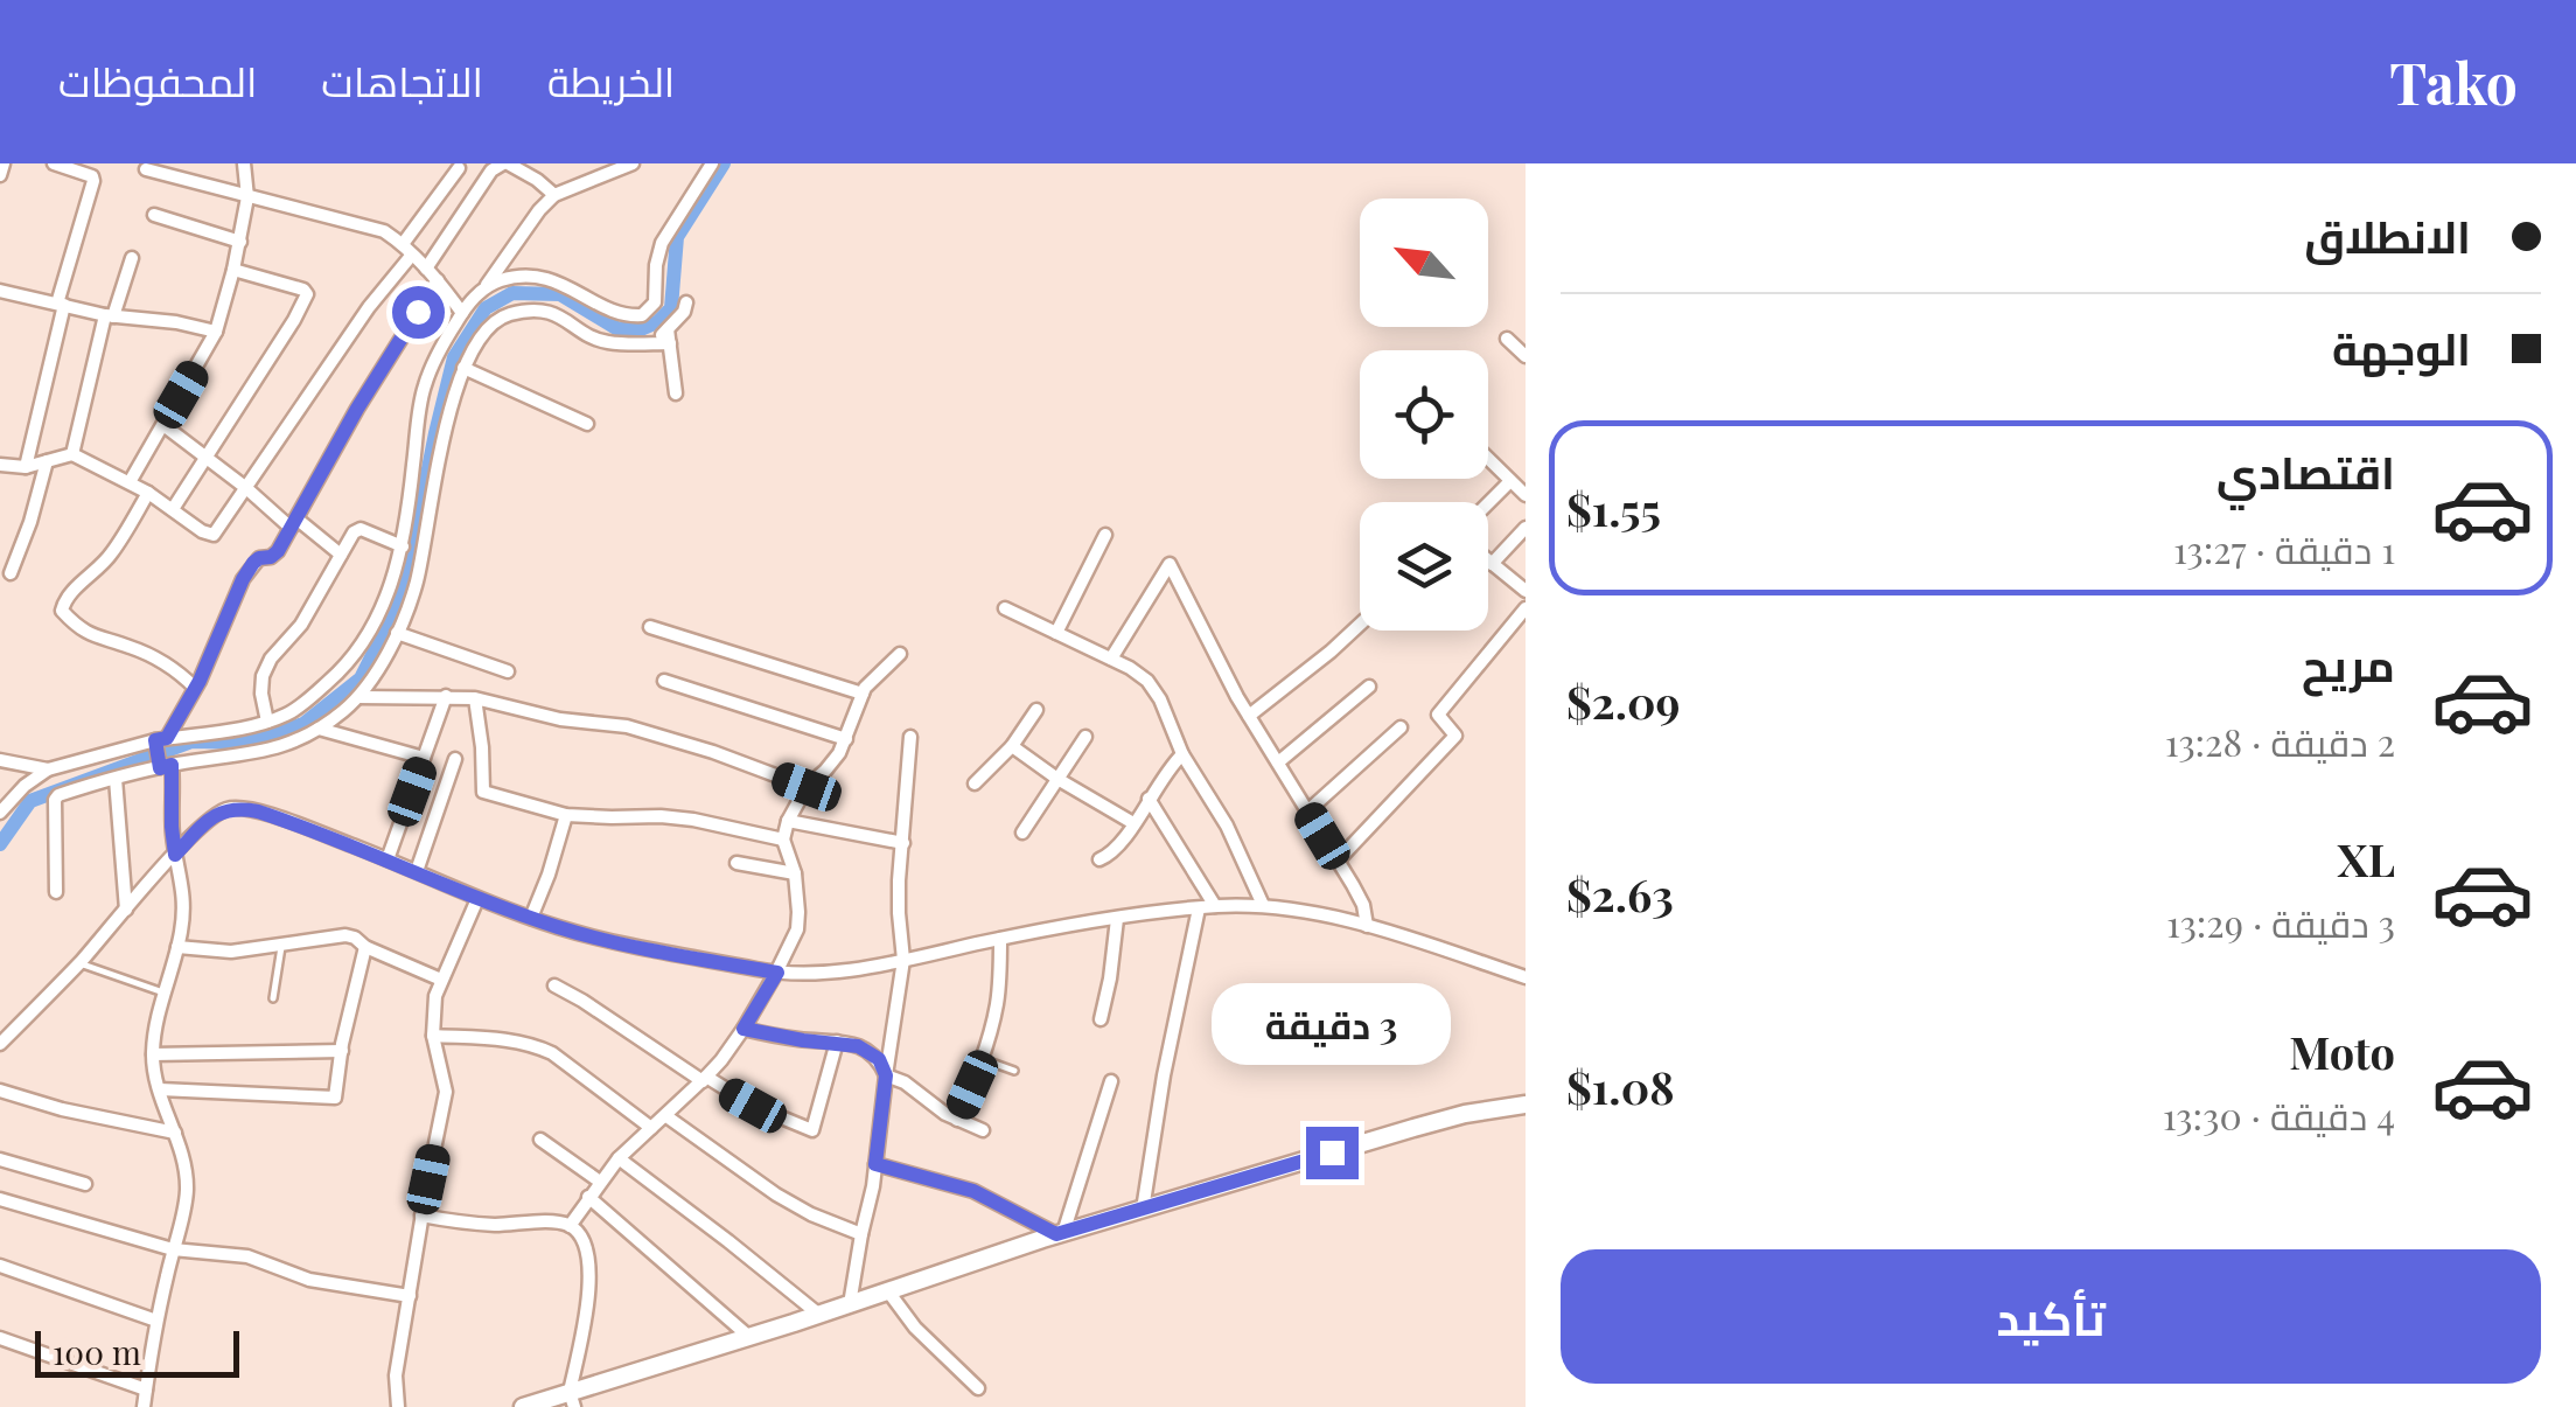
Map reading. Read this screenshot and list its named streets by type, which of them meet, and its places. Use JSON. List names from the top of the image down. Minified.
{"scale_bar":"100 m","north":"top left","page":{"header":"Tako","nav":["الخريطة","الاتجاهات","المحفوظات"],"banner":["الانطلاق","الوجهة"],"list":[{"name":"اقتصادي","note":"1 دقيقة · 13:27","value":"$1.55"},{"name":"مريح","note":"2 دقيقة · 13:28","value":"$2.09"},{"name":"XL","note":"3 دقيقة · 13:29","value":"$2.63"},{"name":"Moto","note":"4 دقيقة · 13:30","value":"$1.08"}],"bubble":"3 دقيقة","buttons":"تأكيد","scale":"100 m"}}
